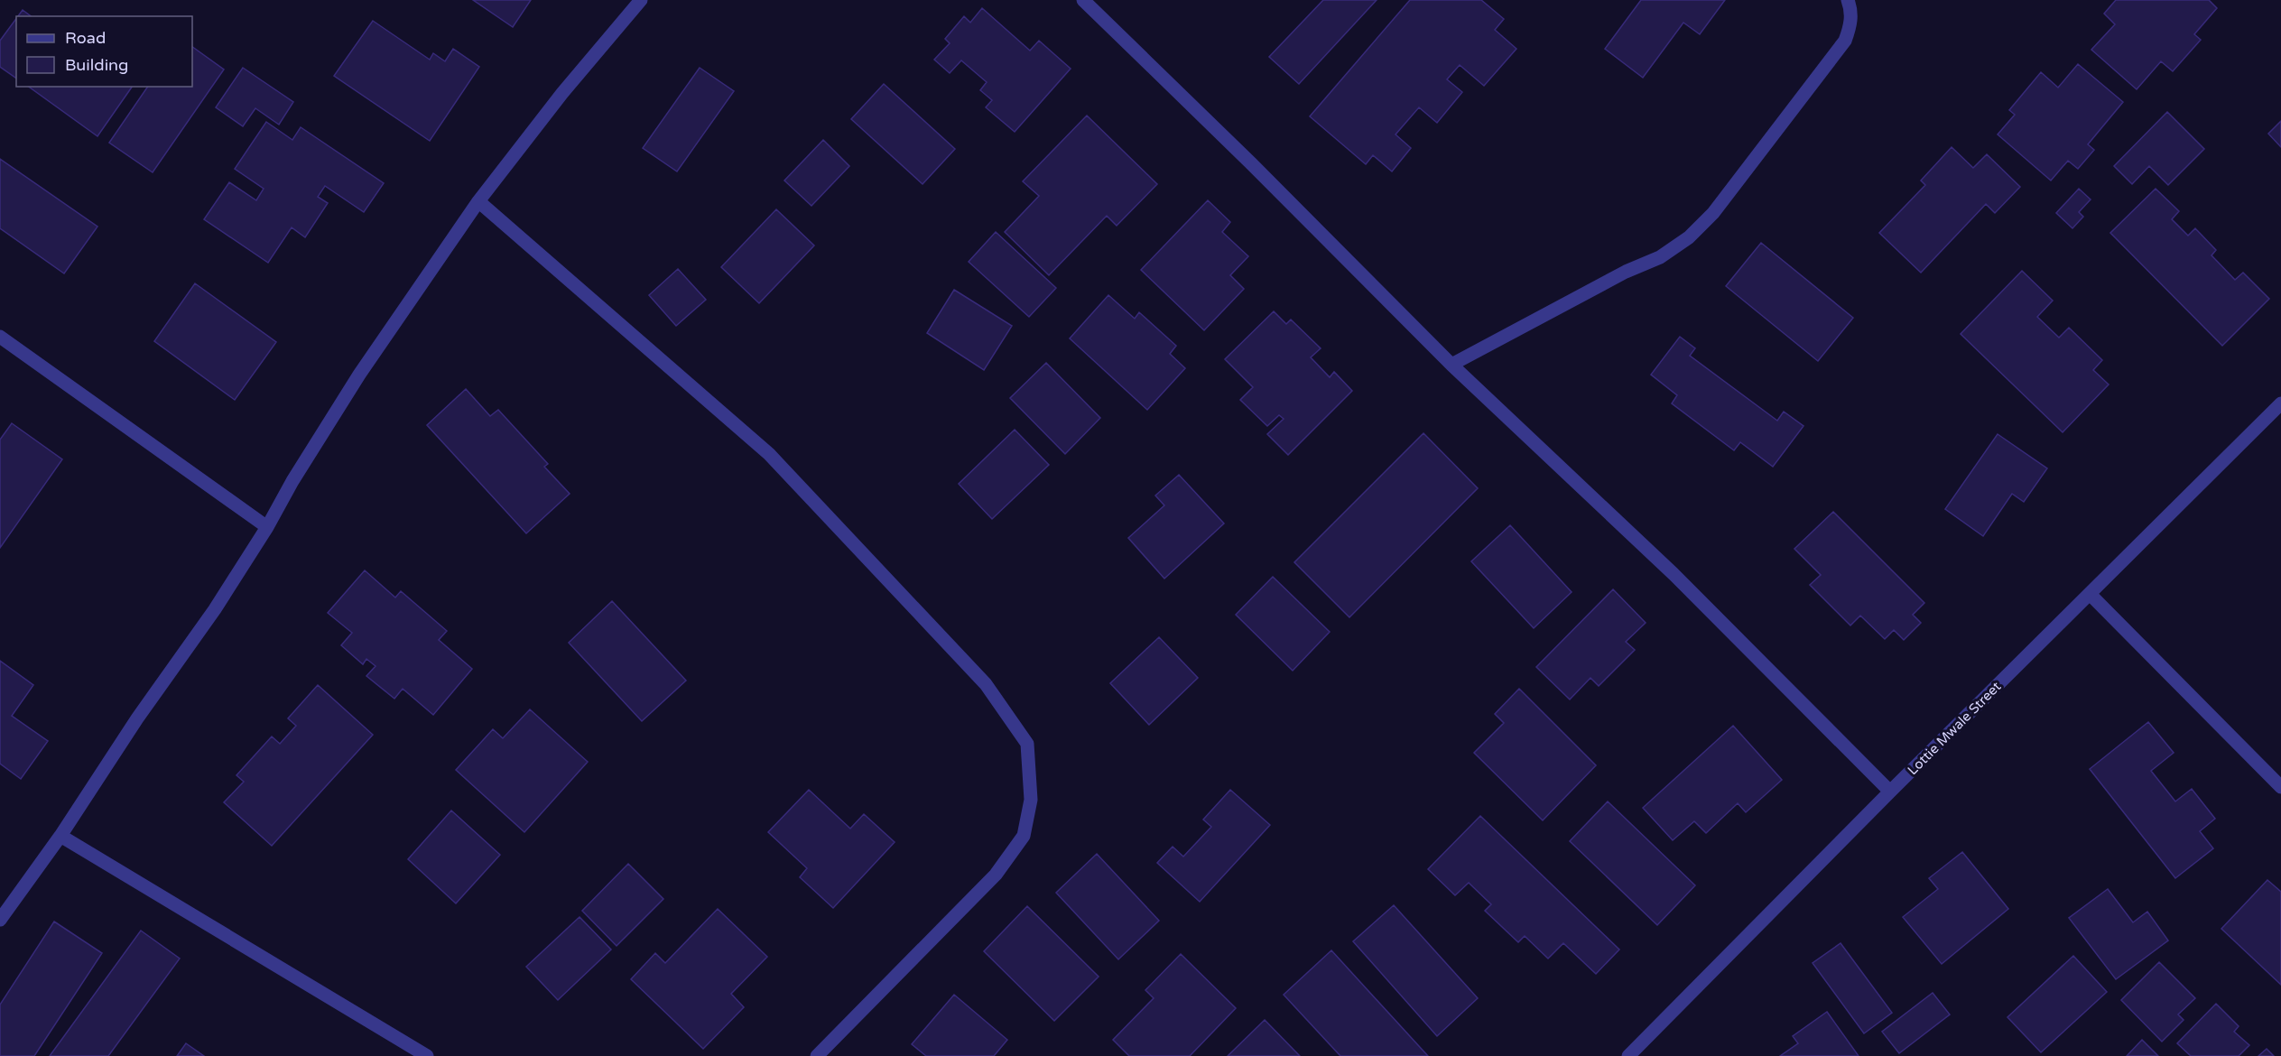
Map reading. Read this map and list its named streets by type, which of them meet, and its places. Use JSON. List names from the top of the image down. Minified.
{"streets":{"street":["Lottie Mwale Street"]},"legend":["Road","Building"]}
